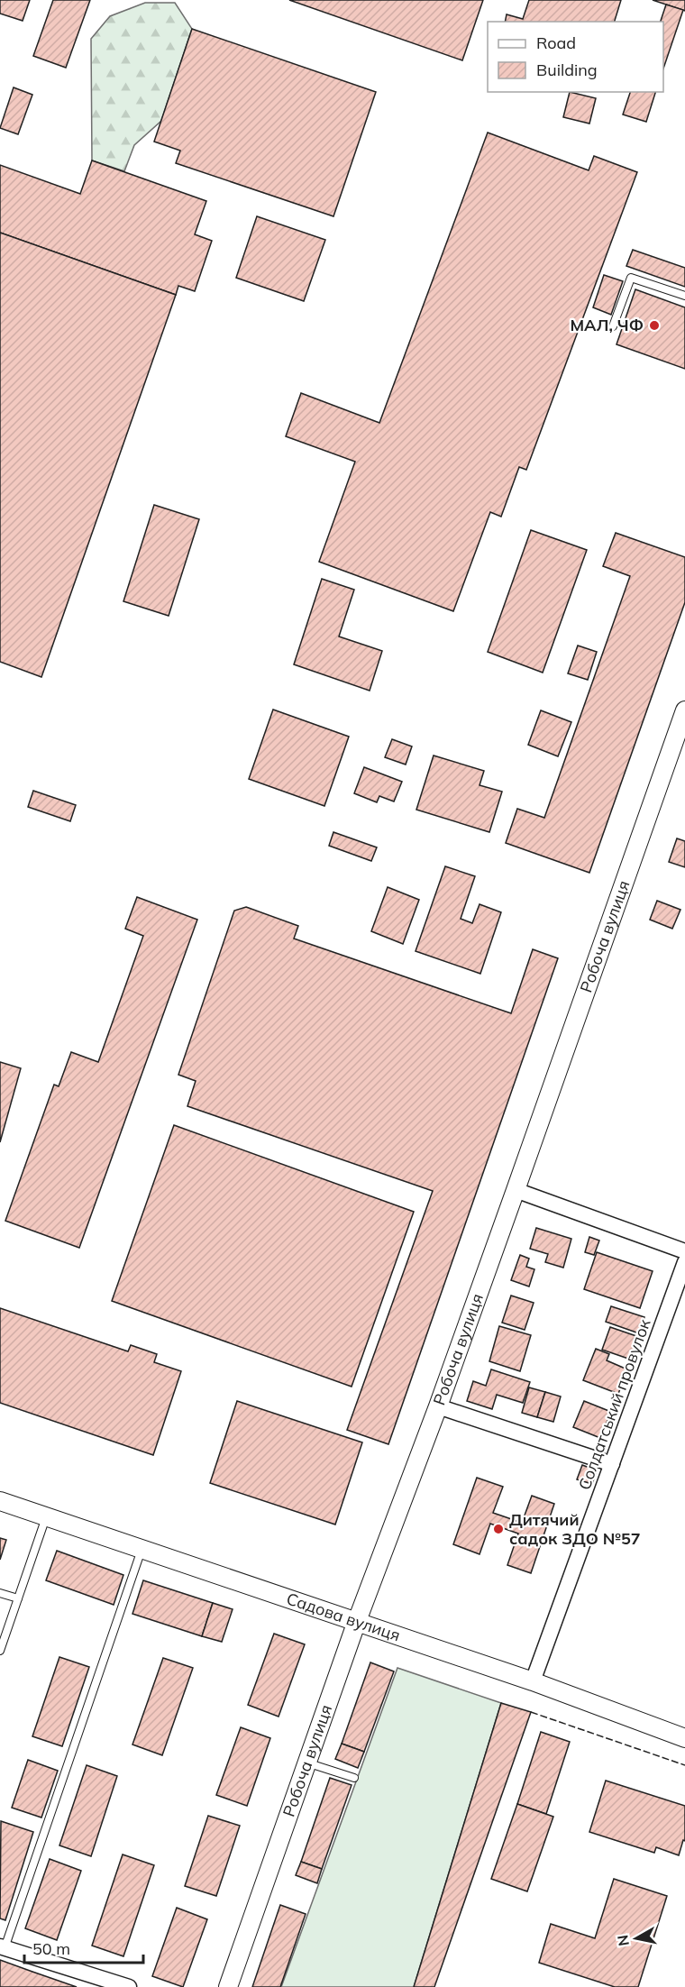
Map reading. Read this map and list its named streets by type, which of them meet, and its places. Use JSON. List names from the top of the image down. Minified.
{"streets":{"street":["Робоча вулиця","Солдатський провулок","Садова вулиця"]},"crossings":[["Робоча вулиця","Садова вулиця"],["Солдатський провулок","Садова вулиця"]],"places":["МАЛ, ЧФ","Дитячий садок ЗДО №57"],"legend":["Road","Building"],"scale_bar":"50 m","north":"left"}
